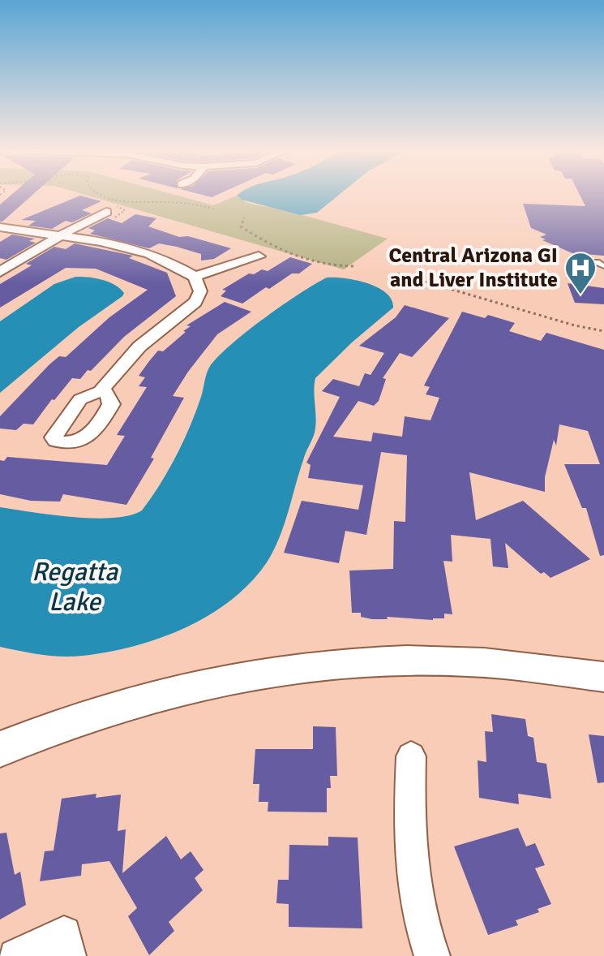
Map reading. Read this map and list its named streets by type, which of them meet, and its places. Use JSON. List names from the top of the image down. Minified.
{"water":["Regatta Lake"],"places":{"hospital":["Central Arizona GI and Liver Institute"]}}
